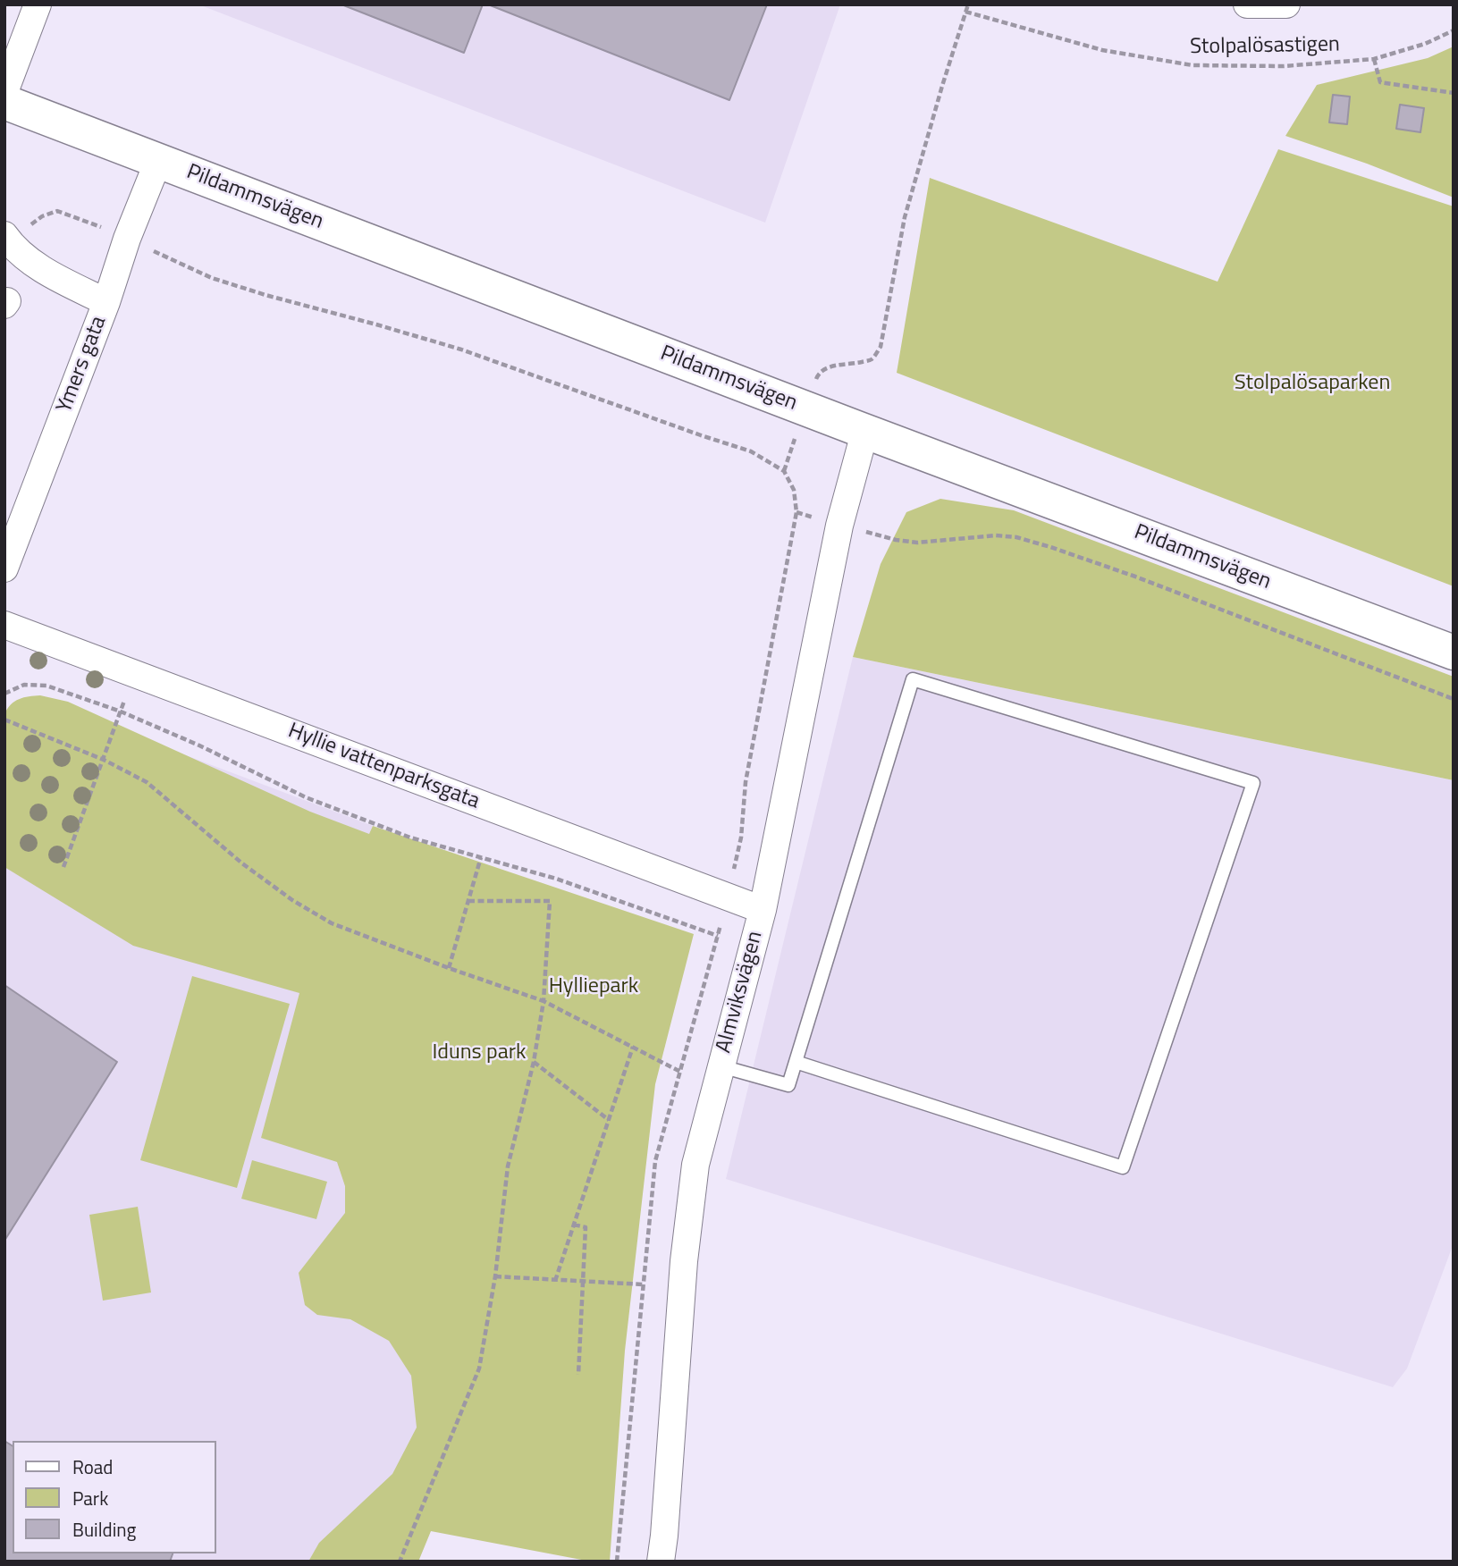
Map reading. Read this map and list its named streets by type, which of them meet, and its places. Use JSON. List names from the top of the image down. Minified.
{"streets":{"main road":["Pildammsvägen"],"street":["Ymers gata","Hyllie vattenparksgata","Almviksvägen"],"path":["Stolpalösastigen"]},"crossings":[["Pildammsvägen","Ymers gata"],["Pildammsvägen","Almviksvägen"],["Hyllie vattenparksgata","Almviksvägen"]],"parks":["Stolpalösaparken","Hylliepark","Iduns park"],"legend":["Road","Park","Building"]}
